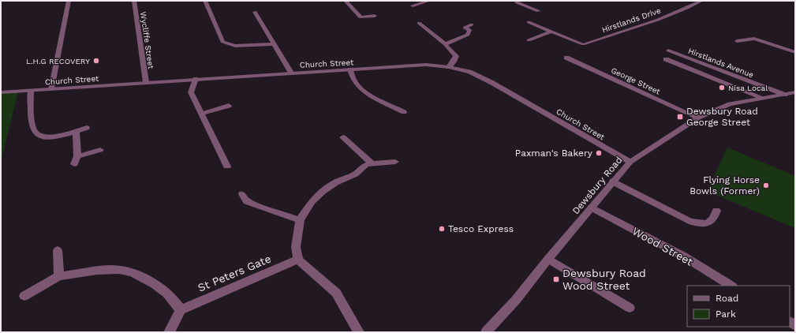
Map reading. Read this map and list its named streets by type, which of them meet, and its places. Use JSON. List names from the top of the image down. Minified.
{"streets":{"street":["Hirstlands Drive","Wycliffe Street","Hirstlands Avenue","Church Street","George Street","Dewsbury Road","Wood Street","St Peters Gate"]},"crossings":[["Wycliffe Street","Church Street"],["Hirstlands Avenue","Dewsbury Road"],["Church Street","Dewsbury Road"],["George Street","Dewsbury Road"],["Dewsbury Road","Wood Street"]],"places":{"other":["L.H.G RECOVERY","Nisa Local","Paxman's Bakery","Flying Horse Bowls (Former)","Tesco Express"],"transit":["Dewsbury Road George Street","Dewsbury Road Wood Street"]},"legend":["Road","Park"]}
